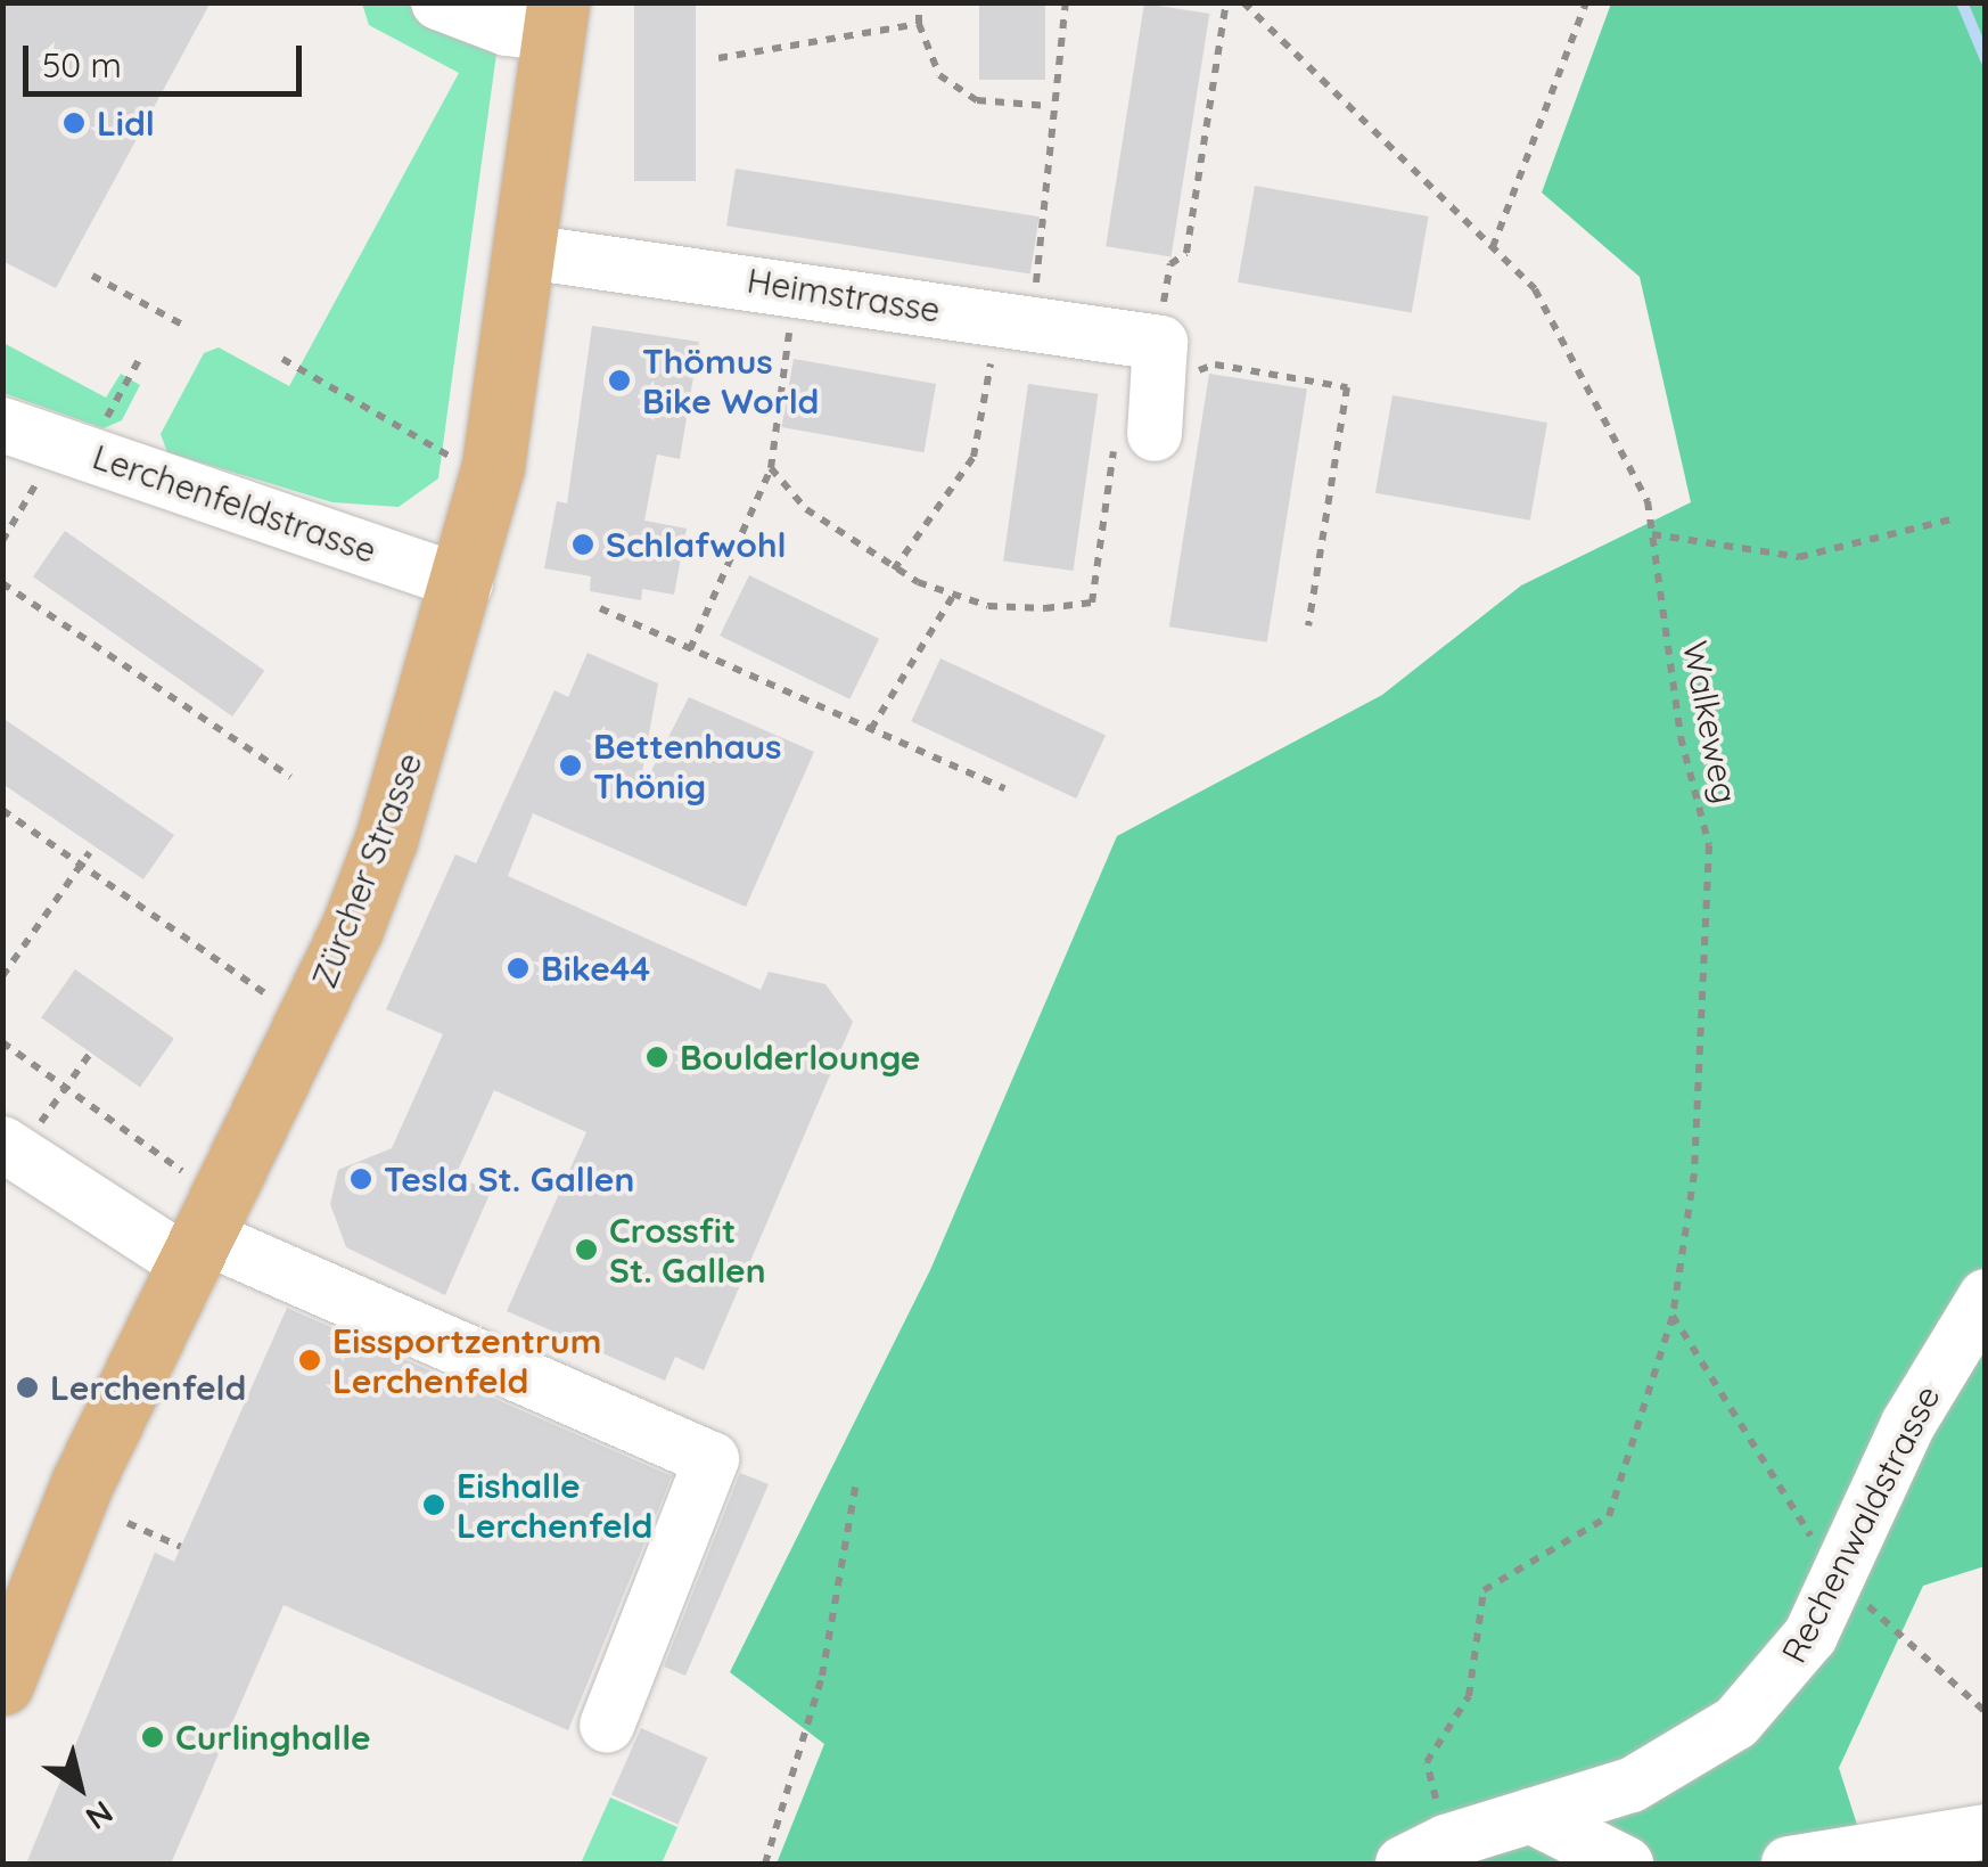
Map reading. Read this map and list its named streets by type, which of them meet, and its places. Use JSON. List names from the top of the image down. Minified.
{"streets":{"main road":["Zürcher Strasse"],"street":["Heimstrasse","Lerchenfeldstrasse","Rechenwaldstrasse"],"path":["Walkeweg"]},"crossings":[["Heimstrasse","Zürcher Strasse"],["Lerchenfeldstrasse","Zürcher Strasse"]],"places":["Lidl","Thömus Bike World","Schlafwohl","Bettenhaus Thönig","Bike44","Boulderlounge","Tesla St. Gallen","Crossfit St. Gallen","Eissportzentrum Lerchenfeld","Lerchenfeld","Eishalle Lerchenfeld","Curlinghalle"],"scale_bar":"50 m","north":"bottom right"}
